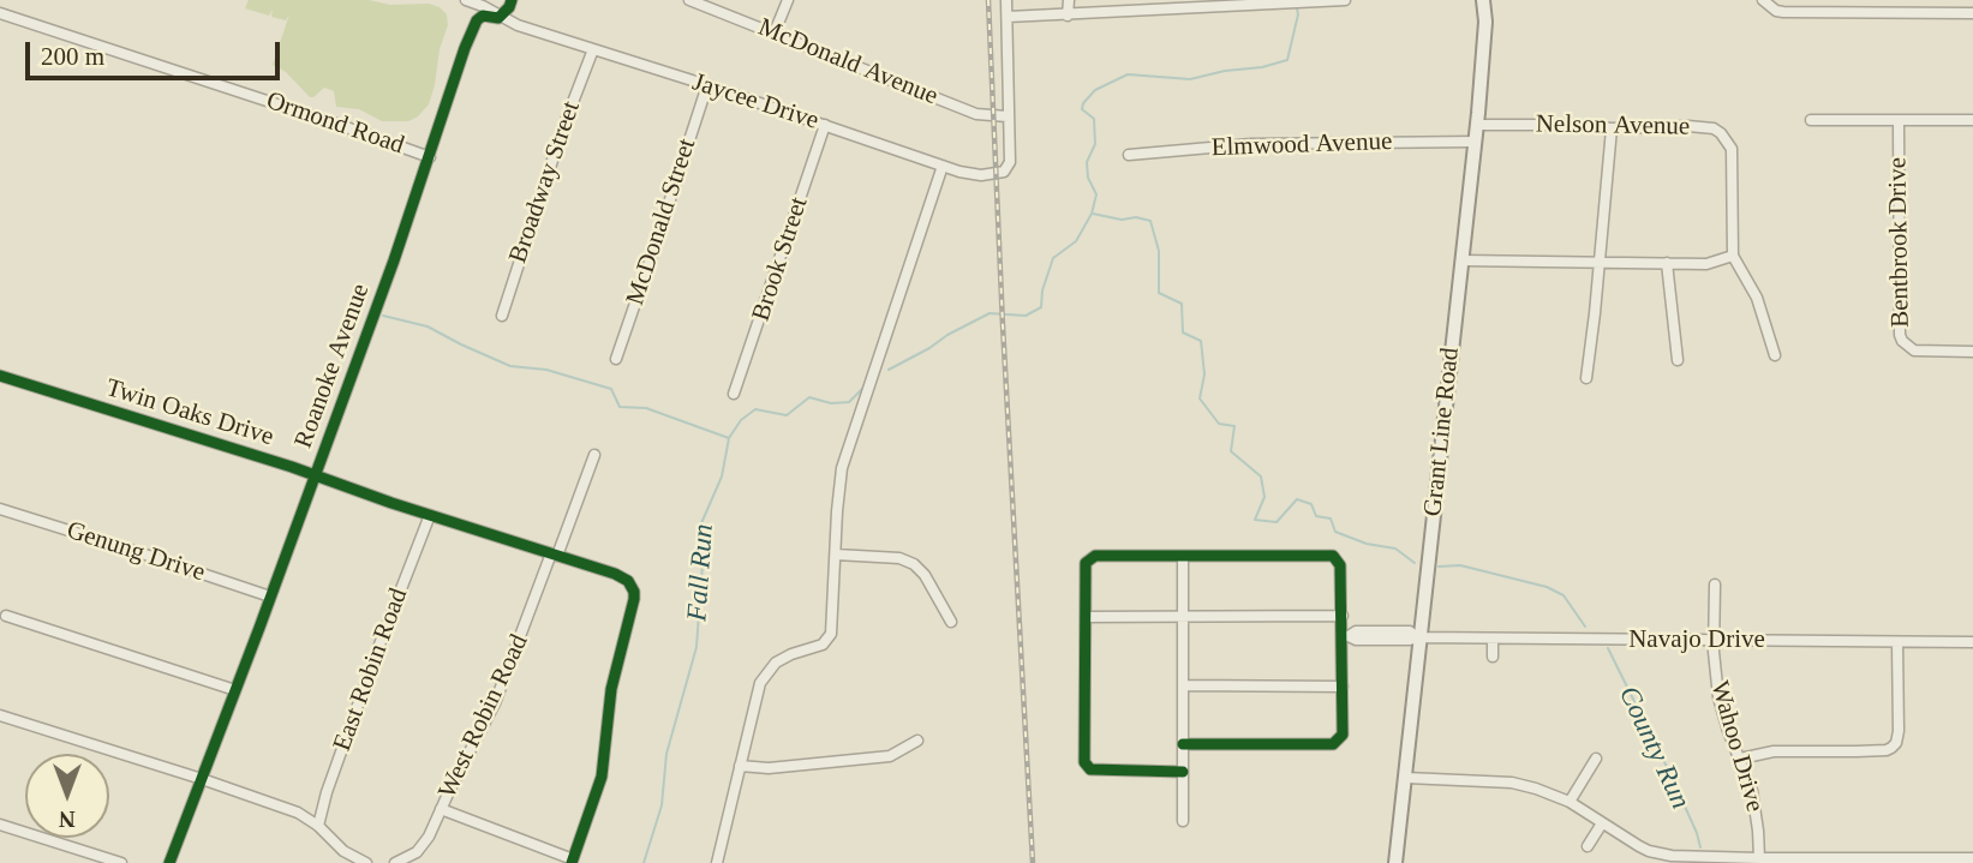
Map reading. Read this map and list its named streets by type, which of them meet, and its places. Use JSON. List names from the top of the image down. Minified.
{"streets":{"main road":["Grant Line Road"],"street":["McDonald Avenue","Jaycee Drive","Ormond Road","Nelson Avenue","Elmwood Avenue","Broadway Street","McDonald Street","Bentbrook Drive","Brook Street","Roanoke Avenue","Twin Oaks Drive","Genung Drive","Navajo Drive","East Robin Road","West Robin Road","Wahoo Drive"]},"crossings":[["McDonald Avenue","Jaycee Drive"],["Jaycee Drive","Broadway Street"],["Jaycee Drive","McDonald Street"],["Jaycee Drive","Brook Street"],["Jaycee Drive","Roanoke Avenue"],["Ormond Road","Roanoke Avenue"],["Nelson Avenue","Grant Line Road"],["Elmwood Avenue","Grant Line Road"],["Roanoke Avenue","Twin Oaks Drive"],["Roanoke Avenue","Genung Drive"],["Twin Oaks Drive","East Robin Road"],["Twin Oaks Drive","West Robin Road"],["Grant Line Road","Navajo Drive"],["Navajo Drive","Wahoo Drive"]],"water":["Fall Run","County Run"],"scale_bar":"200 m","north":"bottom"}
